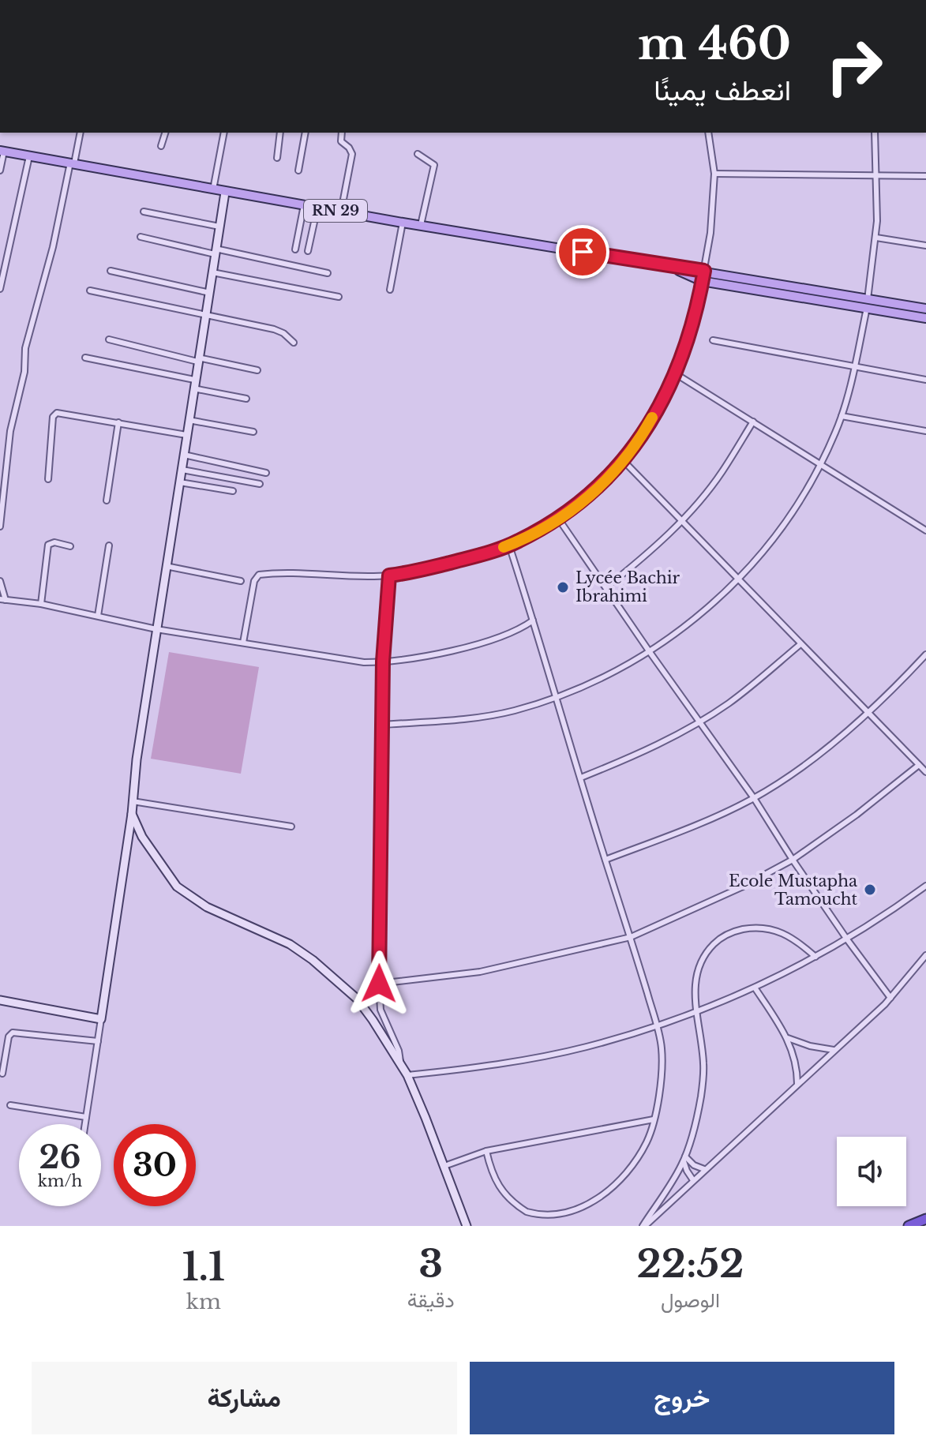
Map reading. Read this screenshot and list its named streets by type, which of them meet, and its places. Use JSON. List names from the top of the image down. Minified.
{"streets":{"main road":["RN 29"]},"places":["Lycée Bachir Ibrahimi","Ecole Mustapha Tamoucht"],"page":{"turn":["460 m","انعطف يمينًا"],"speed":"26 km/h","limit":"30","eta":["22:52","الوصول","3","دقيقة","1.1","km"],"buttons":["خروج","مشاركة"]}}
